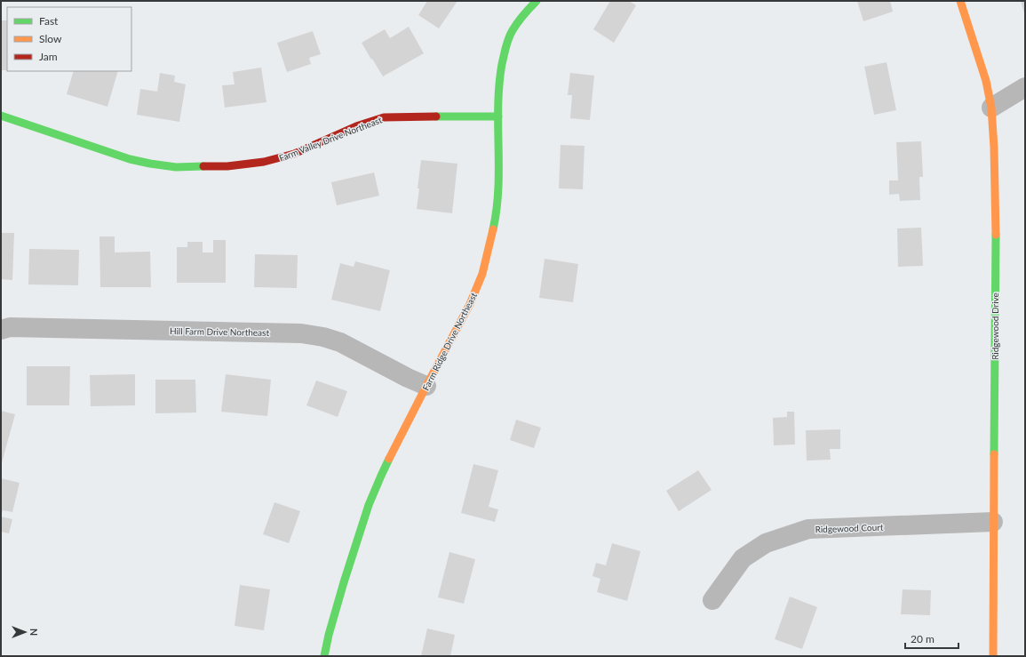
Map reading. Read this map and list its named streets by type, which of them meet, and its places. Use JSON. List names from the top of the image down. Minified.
{"streets":{"street":["Farm Valley Drive Northeast","Ridgewood Drive","Hill Farm Drive Northeast","Farm Ridge Drive Northeast","Ridgewood Court"]},"crossings":[["Farm Valley Drive Northeast","Farm Ridge Drive Northeast"],["Ridgewood Drive","Ridgewood Court"],["Hill Farm Drive Northeast","Farm Ridge Drive Northeast"]],"legend":["Fast","Slow","Jam"],"scale_bar":"20 m","north":"right"}
